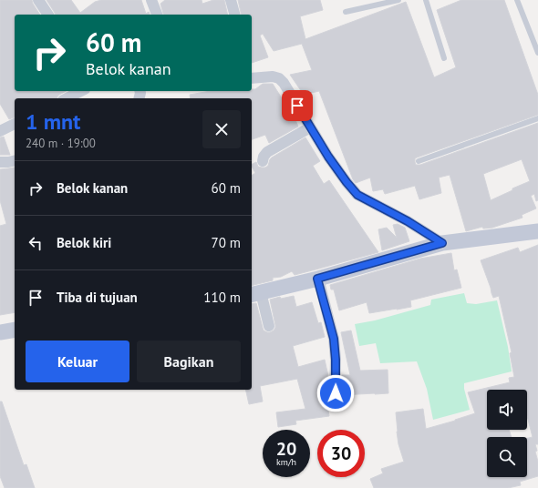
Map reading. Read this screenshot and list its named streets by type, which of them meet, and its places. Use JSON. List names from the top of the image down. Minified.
{"page":{"turn":["60 m","Belok kanan"],"heading":["1 mnt","240 m · 19:00"],"list":[{"name":"Belok kanan","value":"60 m"},{"name":"Belok kiri","value":"70 m"},{"name":"Tiba di tujuan","value":"110 m"}],"buttons":["Keluar","Bagikan"],"speed":"20 km/h","limit":"30"}}
